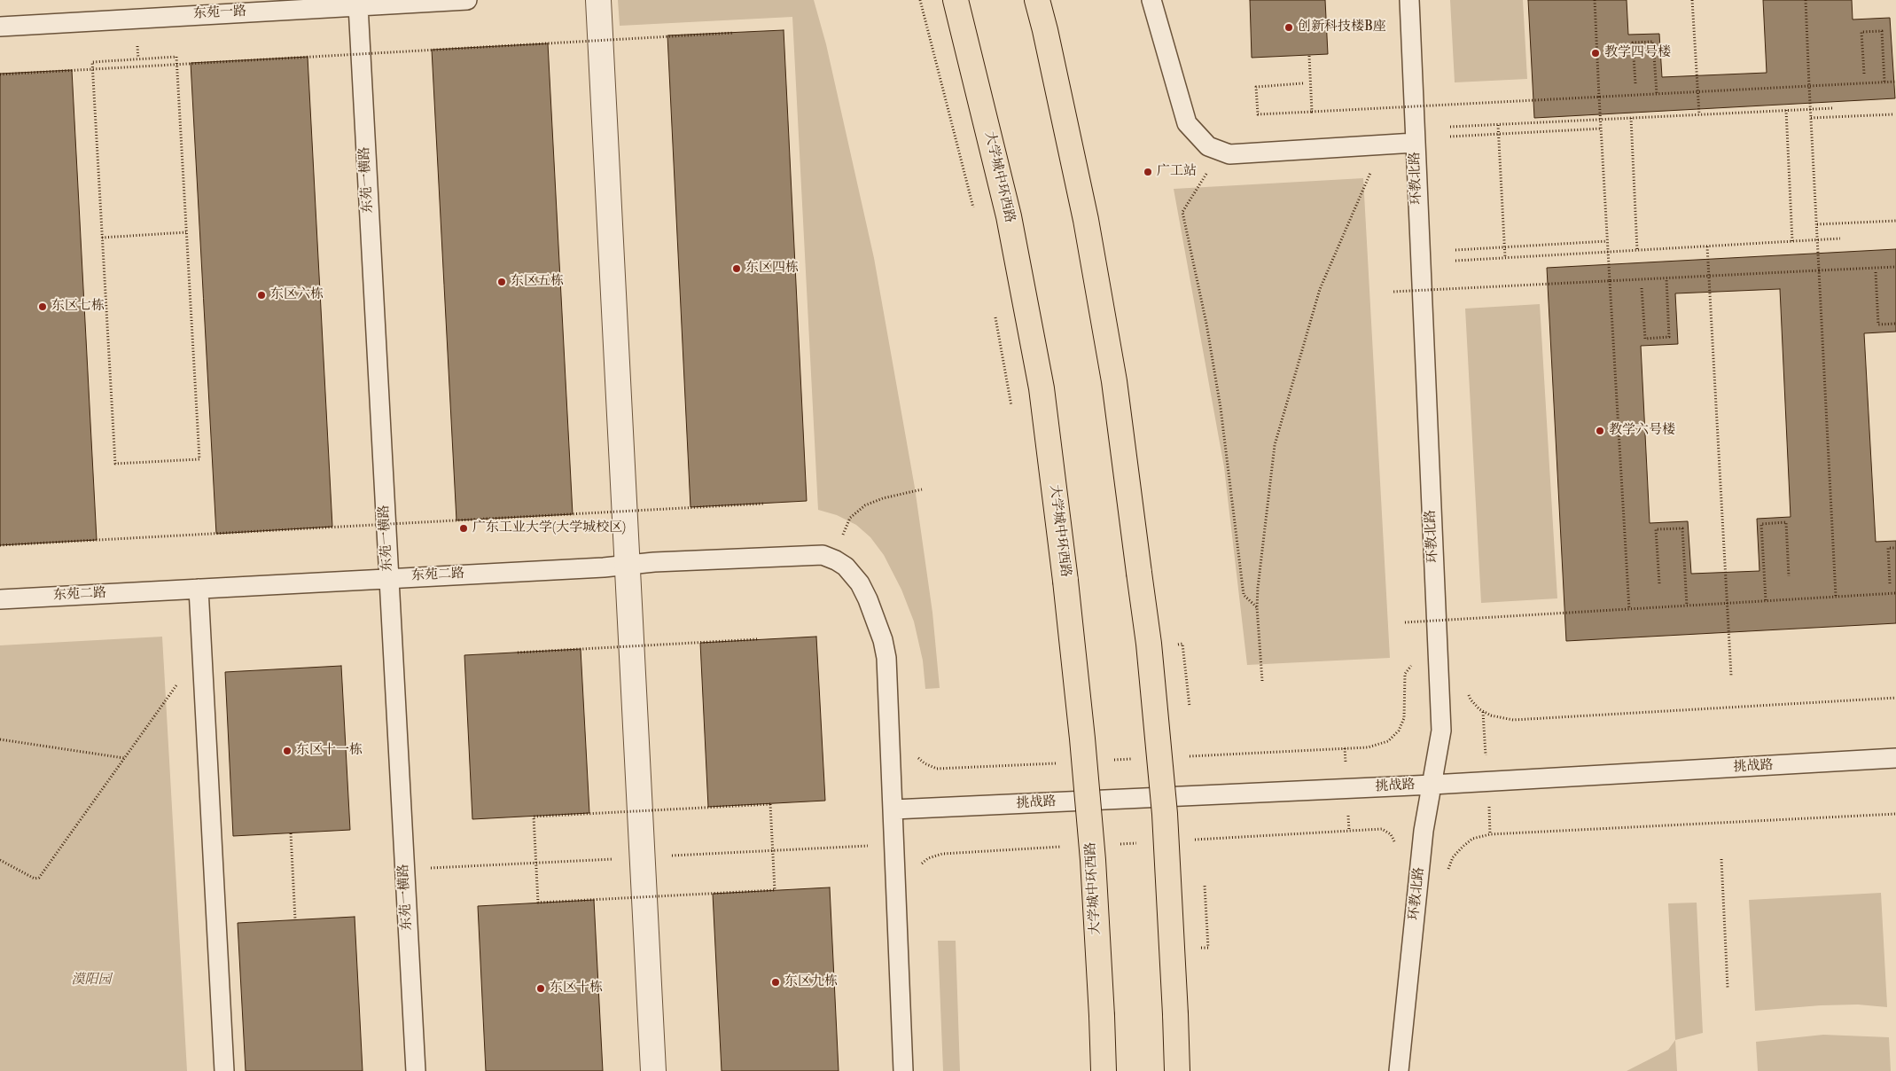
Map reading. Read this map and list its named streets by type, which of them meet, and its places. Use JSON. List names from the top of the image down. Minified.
{"streets":{"main road":["大学城中环西路"],"lane":["东苑一路","环教北路","东苑一横路","东苑二路","挑战路"]},"crossings":[["东苑一路","东苑一横路"],["环教北路","挑战路"],["东苑一横路","东苑二路"],["东苑二路","挑战路"]],"parks":["漠阳园"],"places":["创新科技楼B座","教学四号楼","广工站","东区四栋","东区五栋","东区六栋","东区七栋","教学六号楼","广东工业大学(大学城校区)","东区十一栋","东区九栋","东区十栋"]}
